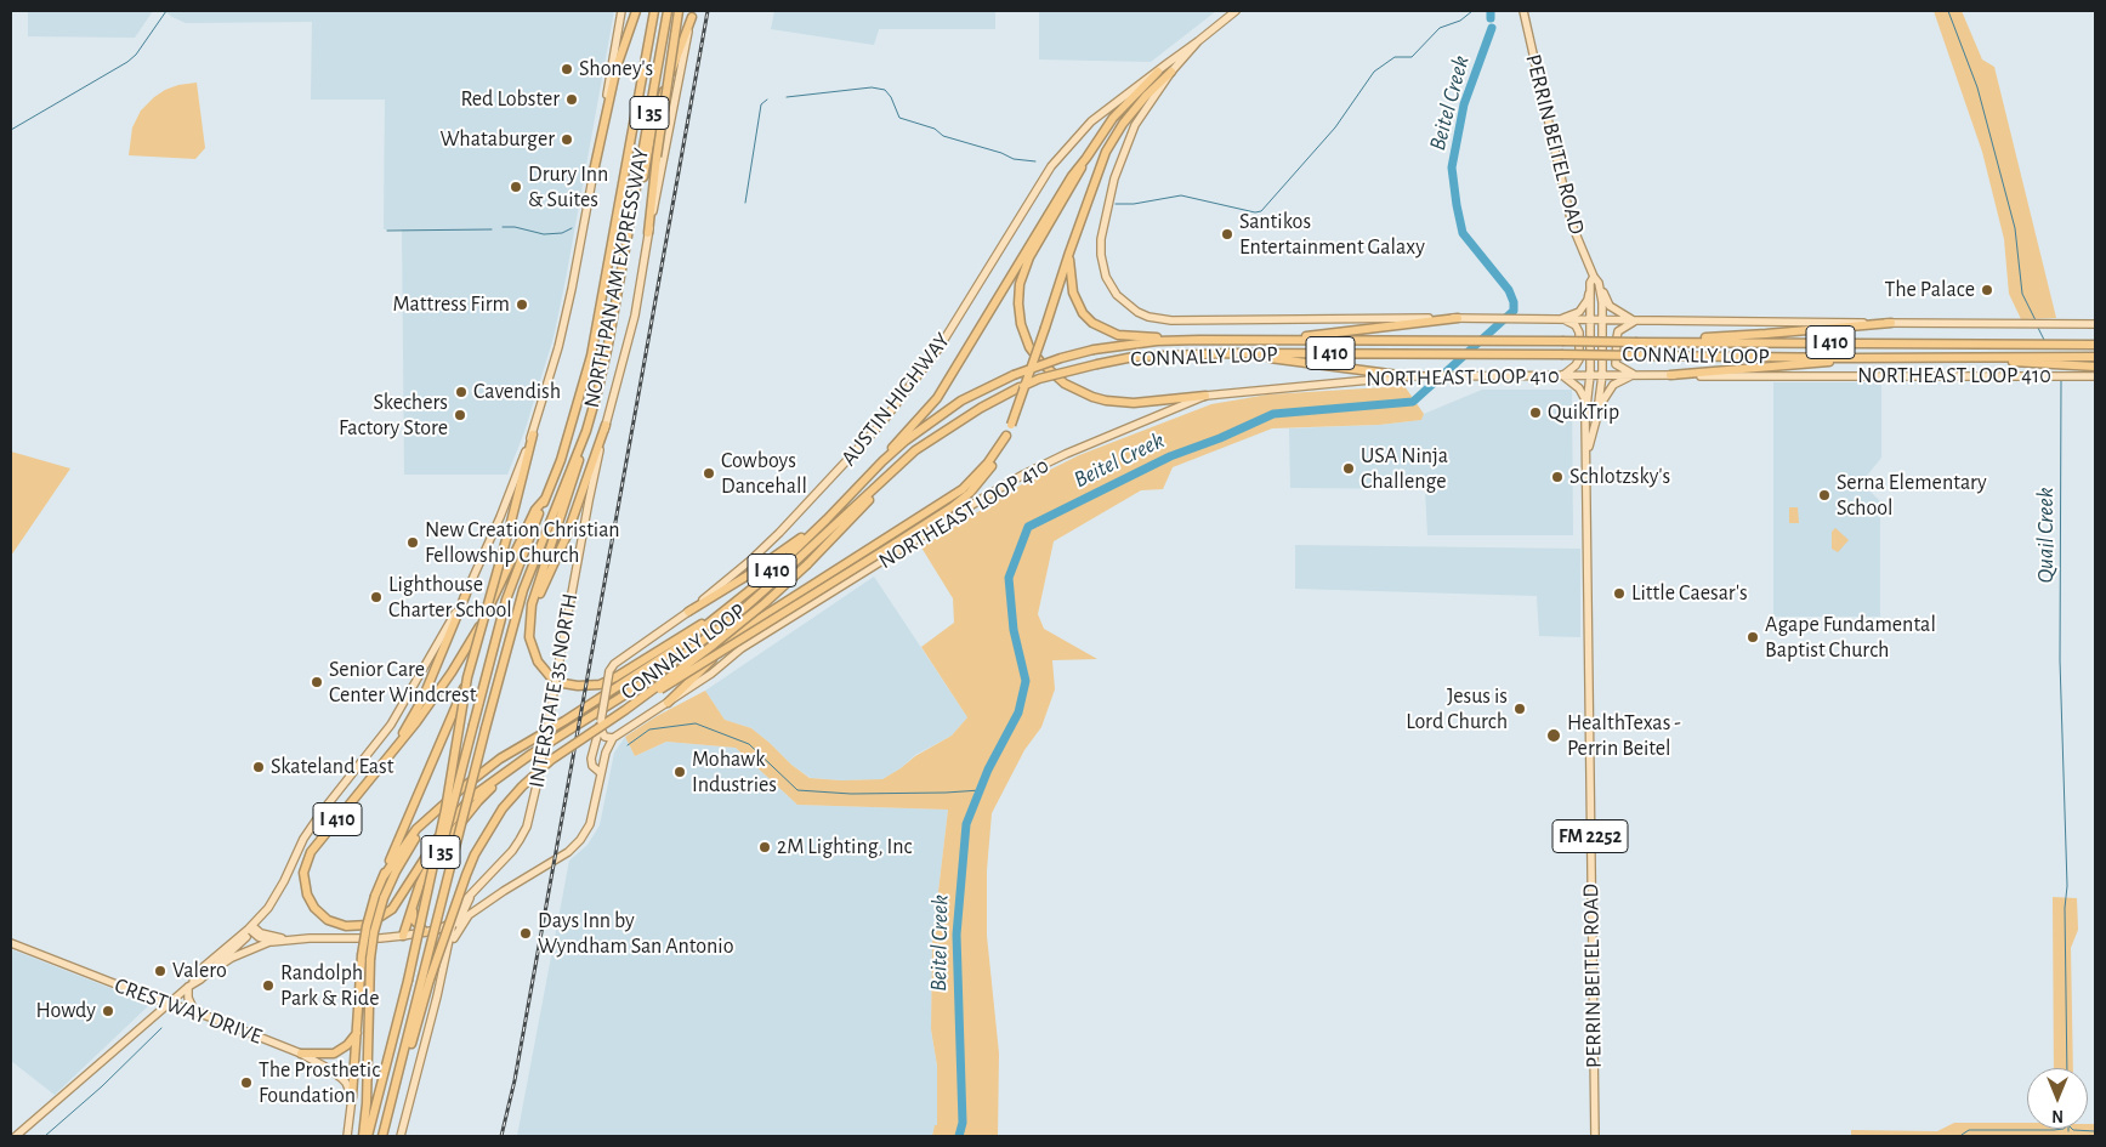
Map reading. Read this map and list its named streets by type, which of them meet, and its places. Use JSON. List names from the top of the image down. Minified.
{"streets":{"highway":["I 35","NORTH PAN AM EXPRESSWAY","I 410","CONNALLY LOOP"],"main road":["PERRIN BEITEL ROAD","NORTHEAST LOOP 410","AUSTIN HIGHWAY","INTERSTATE 35 NORTH","FM 2252","CRESTWAY DRIVE"]},"crossings":[["PERRIN BEITEL ROAD","NORTHEAST LOOP 410"],["NORTH PAN AM EXPRESSWAY","I 410"],["I 410","CONNALLY LOOP"]],"water":["Beitel Creek","Quail Creek"],"places":["Shoney's","Red Lobster","Whataburger","Drury Inn & Suites","Santikos Entertainment Galaxy","The Palace","Mattress Firm","Cavendish","QuikTrip","Skechers Factory Store","USA Ninja Challenge","Cowboys Dancehall","Schlotzsky's","Serna Elementary School","New Creation Christian Fellowship Church","Little Caesar's","Lighthouse Charter School","Agape Fundamental Baptist Church","Senior Care Center Windcrest","Jesus is Lord Church","HealthTexas - Perrin Beitel","Skateland East","Mohawk Industries","2M Lighting, Inc","Days Inn by Wyndham San Antonio","Valero","Randolph Park & Ride","Howdy","The Prosthetic Foundation"],"north":"bottom"}
